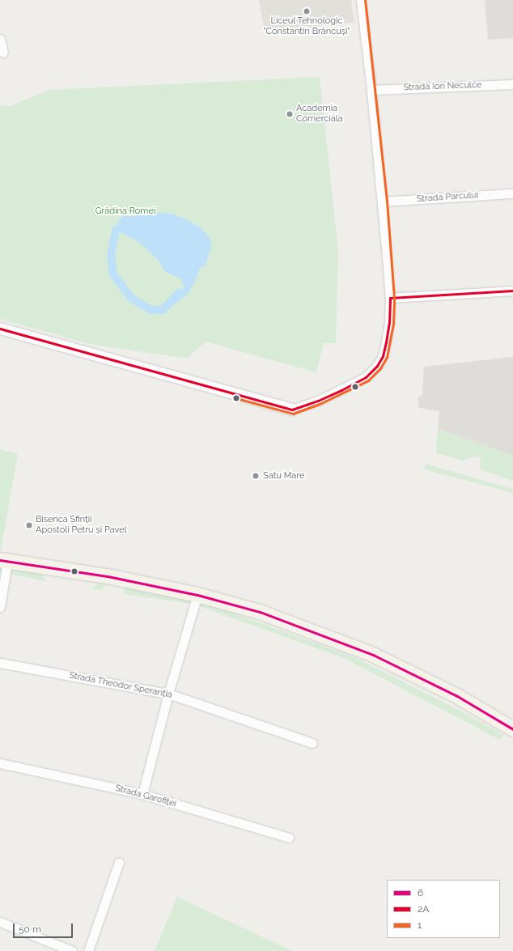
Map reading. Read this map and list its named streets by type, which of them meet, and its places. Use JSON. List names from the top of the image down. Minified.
{"streets":{"street":["Strada Ion Neculce","Strada Parcului","Strada Theodor Speranția","Strada Garofiței"]},"parks":["Grădina Romei"],"places":["Liceul Tehnologic \"Constantin Brâncuși\"","Academia Comerciala","Satu Mare","Biserica Sfinții Apostoli Petru și Pavel"],"lines":["transit line 1","transit line 2A","transit line 6"],"legend":["6","2A","1"],"scale_bar":"50 m"}
